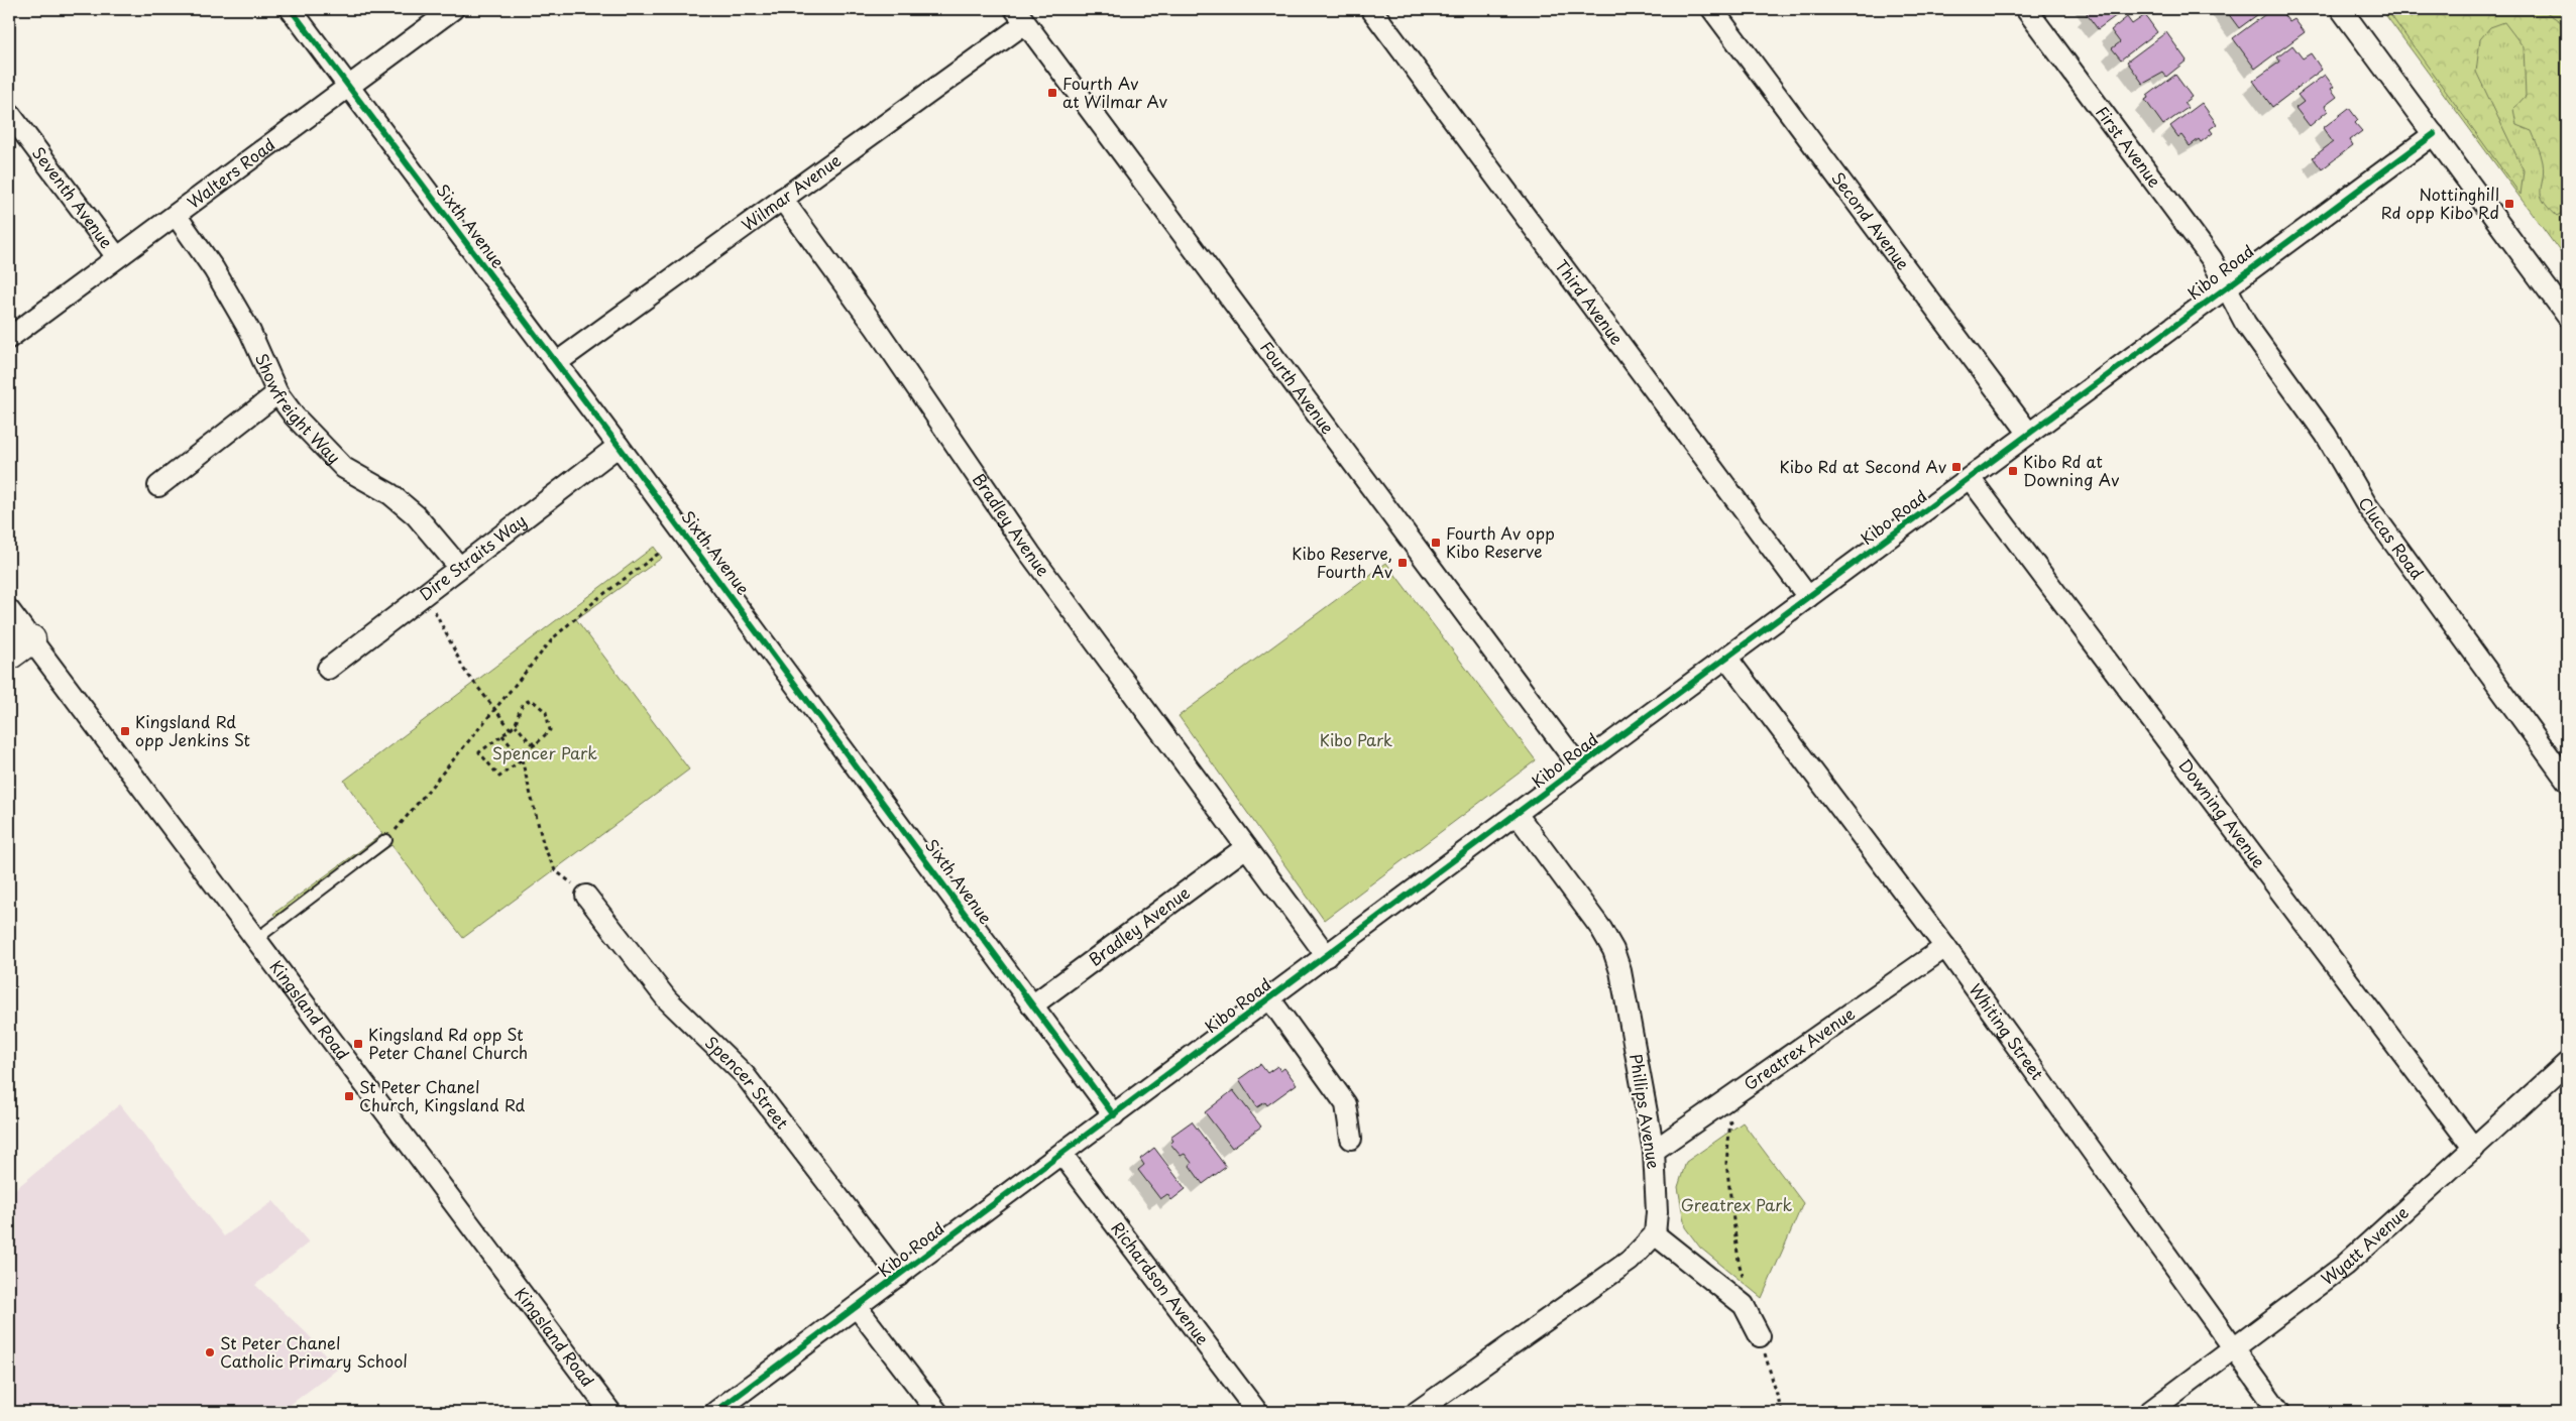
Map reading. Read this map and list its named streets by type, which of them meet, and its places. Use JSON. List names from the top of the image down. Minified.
{"streets":{"street":["First Avenue","Walters Road","Wilmar Avenue","Seventh Avenue","Second Avenue","Sixth Avenue","Kibo Road","Third Avenue","Fourth Avenue","Showfreight Way","Bradley Avenue","Clucas Road","Dire Straits Way","Downing Avenue","Kingsland Road","Whiting Street","Greatrex Avenue","Spencer Street","Phillips Avenue","Wyatt Avenue","Richardson Avenue"]},"crossings":[["First Avenue","Kibo Road"],["First Avenue","Clucas Road"],["Walters Road","Seventh Avenue"],["Walters Road","Sixth Avenue"],["Walters Road","Showfreight Way"],["Wilmar Avenue","Sixth Avenue"],["Wilmar Avenue","Fourth Avenue"],["Wilmar Avenue","Bradley Avenue"],["Second Avenue","Kibo Road"],["Sixth Avenue","Kibo Road"],["Sixth Avenue","Bradley Avenue"],["Sixth Avenue","Dire Straits Way"],["Kibo Road","Third Avenue"],["Kibo Road","Fourth Avenue"],["Kibo Road","Bradley Avenue"],["Kibo Road","Clucas Road"],["Kibo Road","Downing Avenue"],["Kibo Road","Whiting Street"],["Kibo Road","Spencer Street"],["Kibo Road","Phillips Avenue"],["Kibo Road","Richardson Avenue"],["Showfreight Way","Dire Straits Way"],["Downing Avenue","Wyatt Avenue"],["Whiting Street","Greatrex Avenue"],["Whiting Street","Wyatt Avenue"],["Greatrex Avenue","Phillips Avenue"]],"parks":["Kibo Park","Spencer Park","Greatrex Park"],"places":{"transit":["Fourth Av at Wilmar Av","Nottinghill Rd opp Kibo Rd","Kibo Rd at Second Av","Kibo Rd at Downing Av","Fourth Av opp Kibo Reserve","Kibo Reserve, Fourth Av","Kingsland Rd opp Jenkins St","Kingsland Rd opp St Peter Chanel Church","St Peter Chanel Church, Kingsland Rd"],"other":["St Peter Chanel Catholic Primary School"]}}
